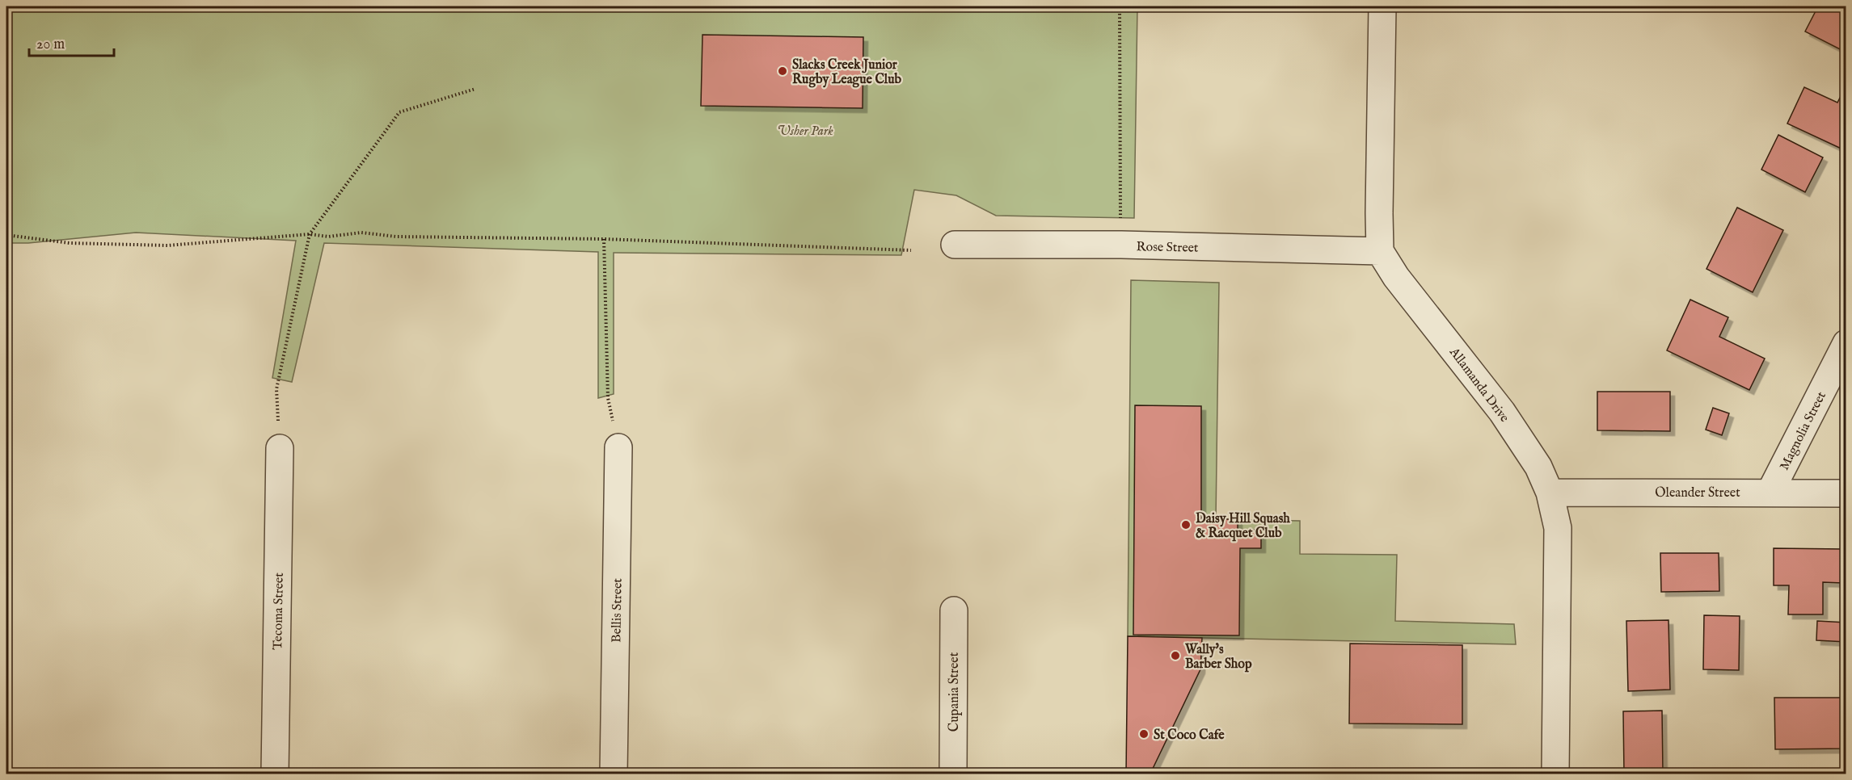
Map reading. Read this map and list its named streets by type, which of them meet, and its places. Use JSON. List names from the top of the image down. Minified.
{"streets":{"street":["Rose Street","Allamanda Drive","Magnolia Street","Oleander Street","Bellis Street","Tecoma Street","Cupania Street"]},"crossings":[["Rose Street","Allamanda Drive"],["Allamanda Drive","Oleander Street"],["Magnolia Street","Oleander Street"]],"parks":["Usher Park"],"places":["Slacks Creek Junior Rugby League Club","Daisy Hill Squash & Racquet Club","Wally's Barber Shop","St Coco Cafe"],"scale_bar":"20 m"}
